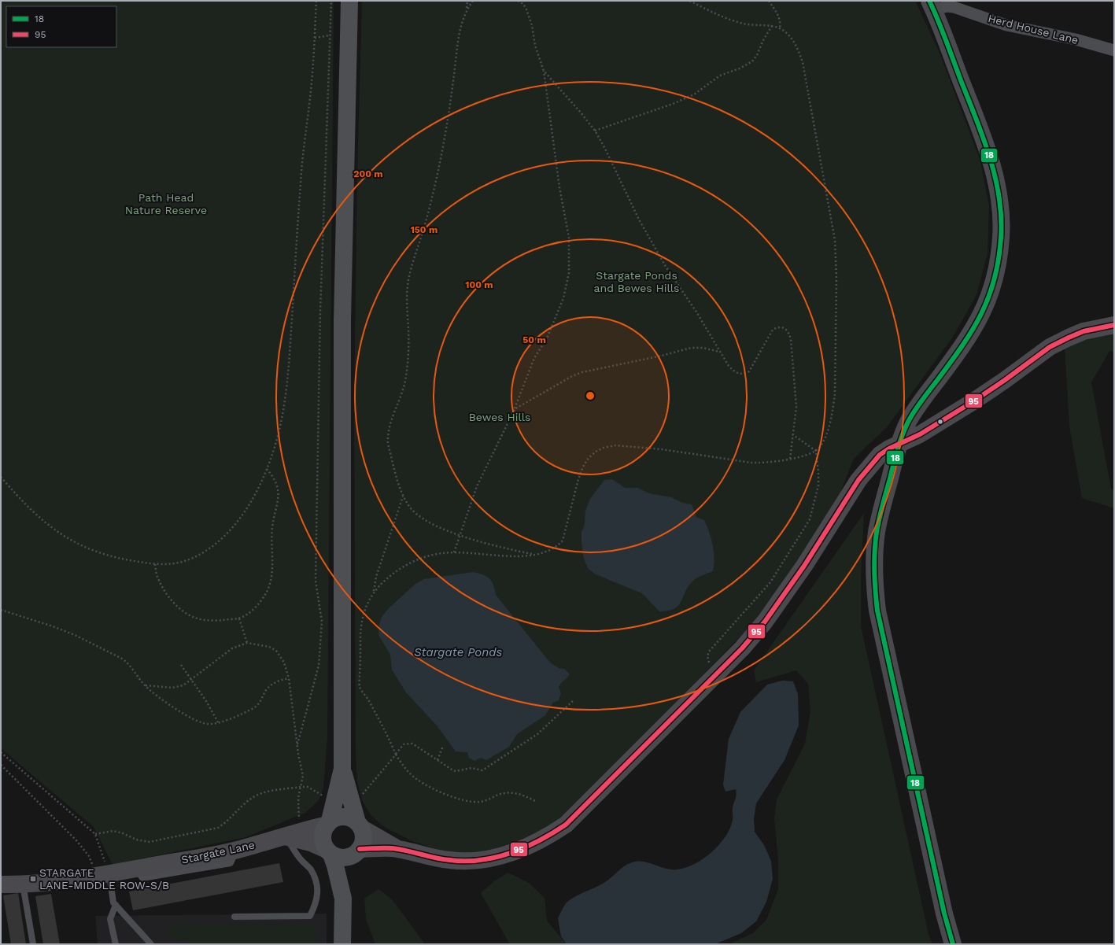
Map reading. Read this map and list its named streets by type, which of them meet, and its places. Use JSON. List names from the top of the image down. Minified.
{"streets":{"street":["Herd House Lane","Stargate Lane"]},"water":["Stargate Ponds"],"parks":["Path Head Nature Reserve","Stargate Ponds and Bewes Hills","Bewes Hills"],"places":{"transit":["STARGATE LANE-MIDDLE ROW-S/B"]},"lines":["transit line 18","transit line 95"],"legend":["18","95"],"rings":["200 m","150 m","100 m","50 m"]}
